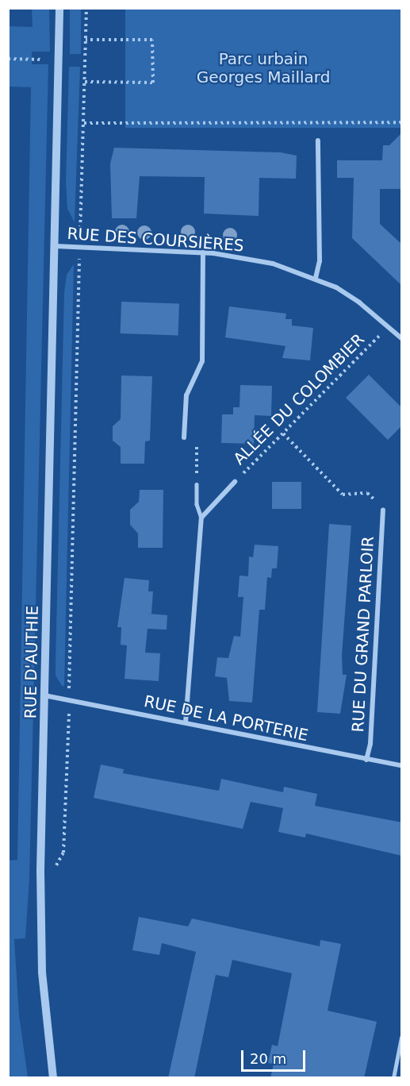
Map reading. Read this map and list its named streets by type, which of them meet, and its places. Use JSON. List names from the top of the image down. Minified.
{"streets":{"street":["RUE DES COURSIÈRES","RUE DU GRAND PARLOIR","RUE D'AUTHIE","RUE DE LA PORTERIE"],"path":["ALLÉE DU COLOMBIER"]},"crossings":[["RUE DES COURSIÈRES","RUE D'AUTHIE"],["RUE DU GRAND PARLOIR","RUE DE LA PORTERIE"],["RUE D'AUTHIE","RUE DE LA PORTERIE"]],"parks":["Parc urbain Georges Maillard"],"scale_bar":"20 m"}
